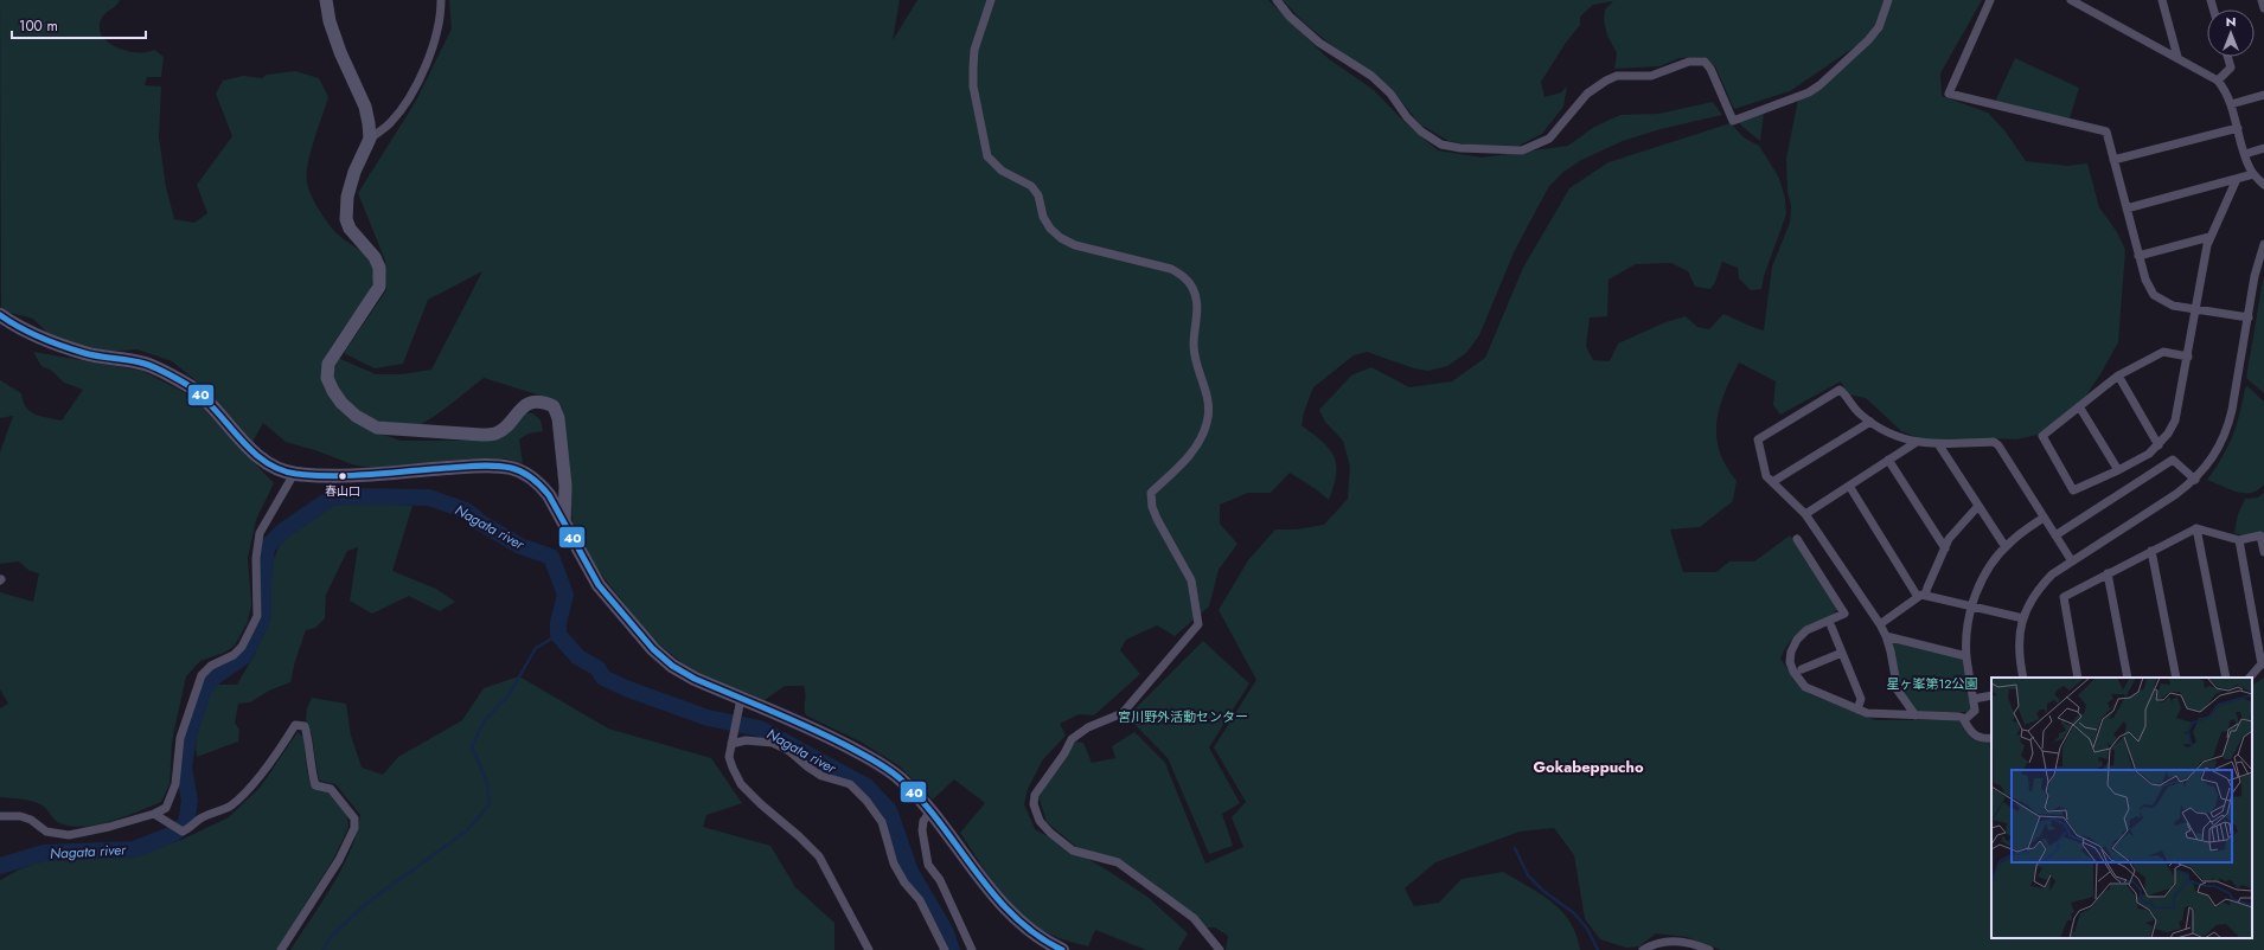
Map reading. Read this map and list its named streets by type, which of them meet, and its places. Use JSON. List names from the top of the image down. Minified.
{"districts":["Gokabeppucho"],"water":["Nagata river"],"parks":["星ヶ峯第12公園","宮川野外活動センター"],"places":["春山口"],"lines":["transit line 40"],"scale_bar":"100 m","north":"top"}
